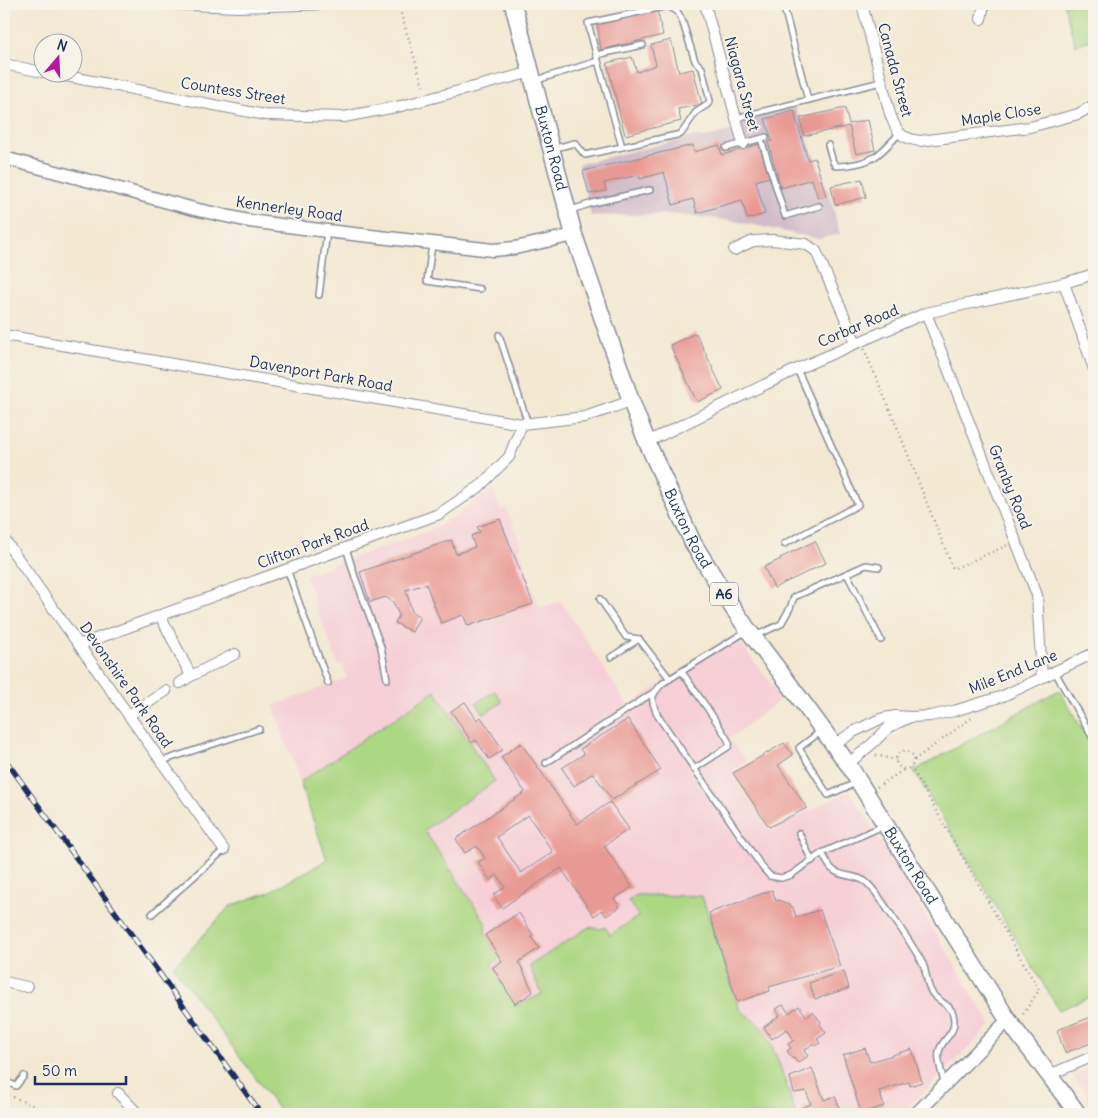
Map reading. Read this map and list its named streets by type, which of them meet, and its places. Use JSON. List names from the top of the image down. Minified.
{"streets":{"highway":["Buxton Road","A6"],"street":["Canada Street","Niagara Street","Countess Street","Maple Close","Kennerley Road","Corbar Road","Davenport Park Road","Granby Road","Clifton Park Road","Mile End Lane","Devonshire Park Road"]},"crossings":[["Canada Street","Maple Close"],["Countess Street","Buxton Road"],["Buxton Road","Kennerley Road"],["Buxton Road","Corbar Road"],["Buxton Road","Davenport Park Road"],["Buxton Road","Mile End Lane"],["Corbar Road","Granby Road"],["Davenport Park Road","Clifton Park Road"],["Granby Road","Mile End Lane"],["Clifton Park Road","Devonshire Park Road"]],"scale_bar":"50 m","north":"top"}
